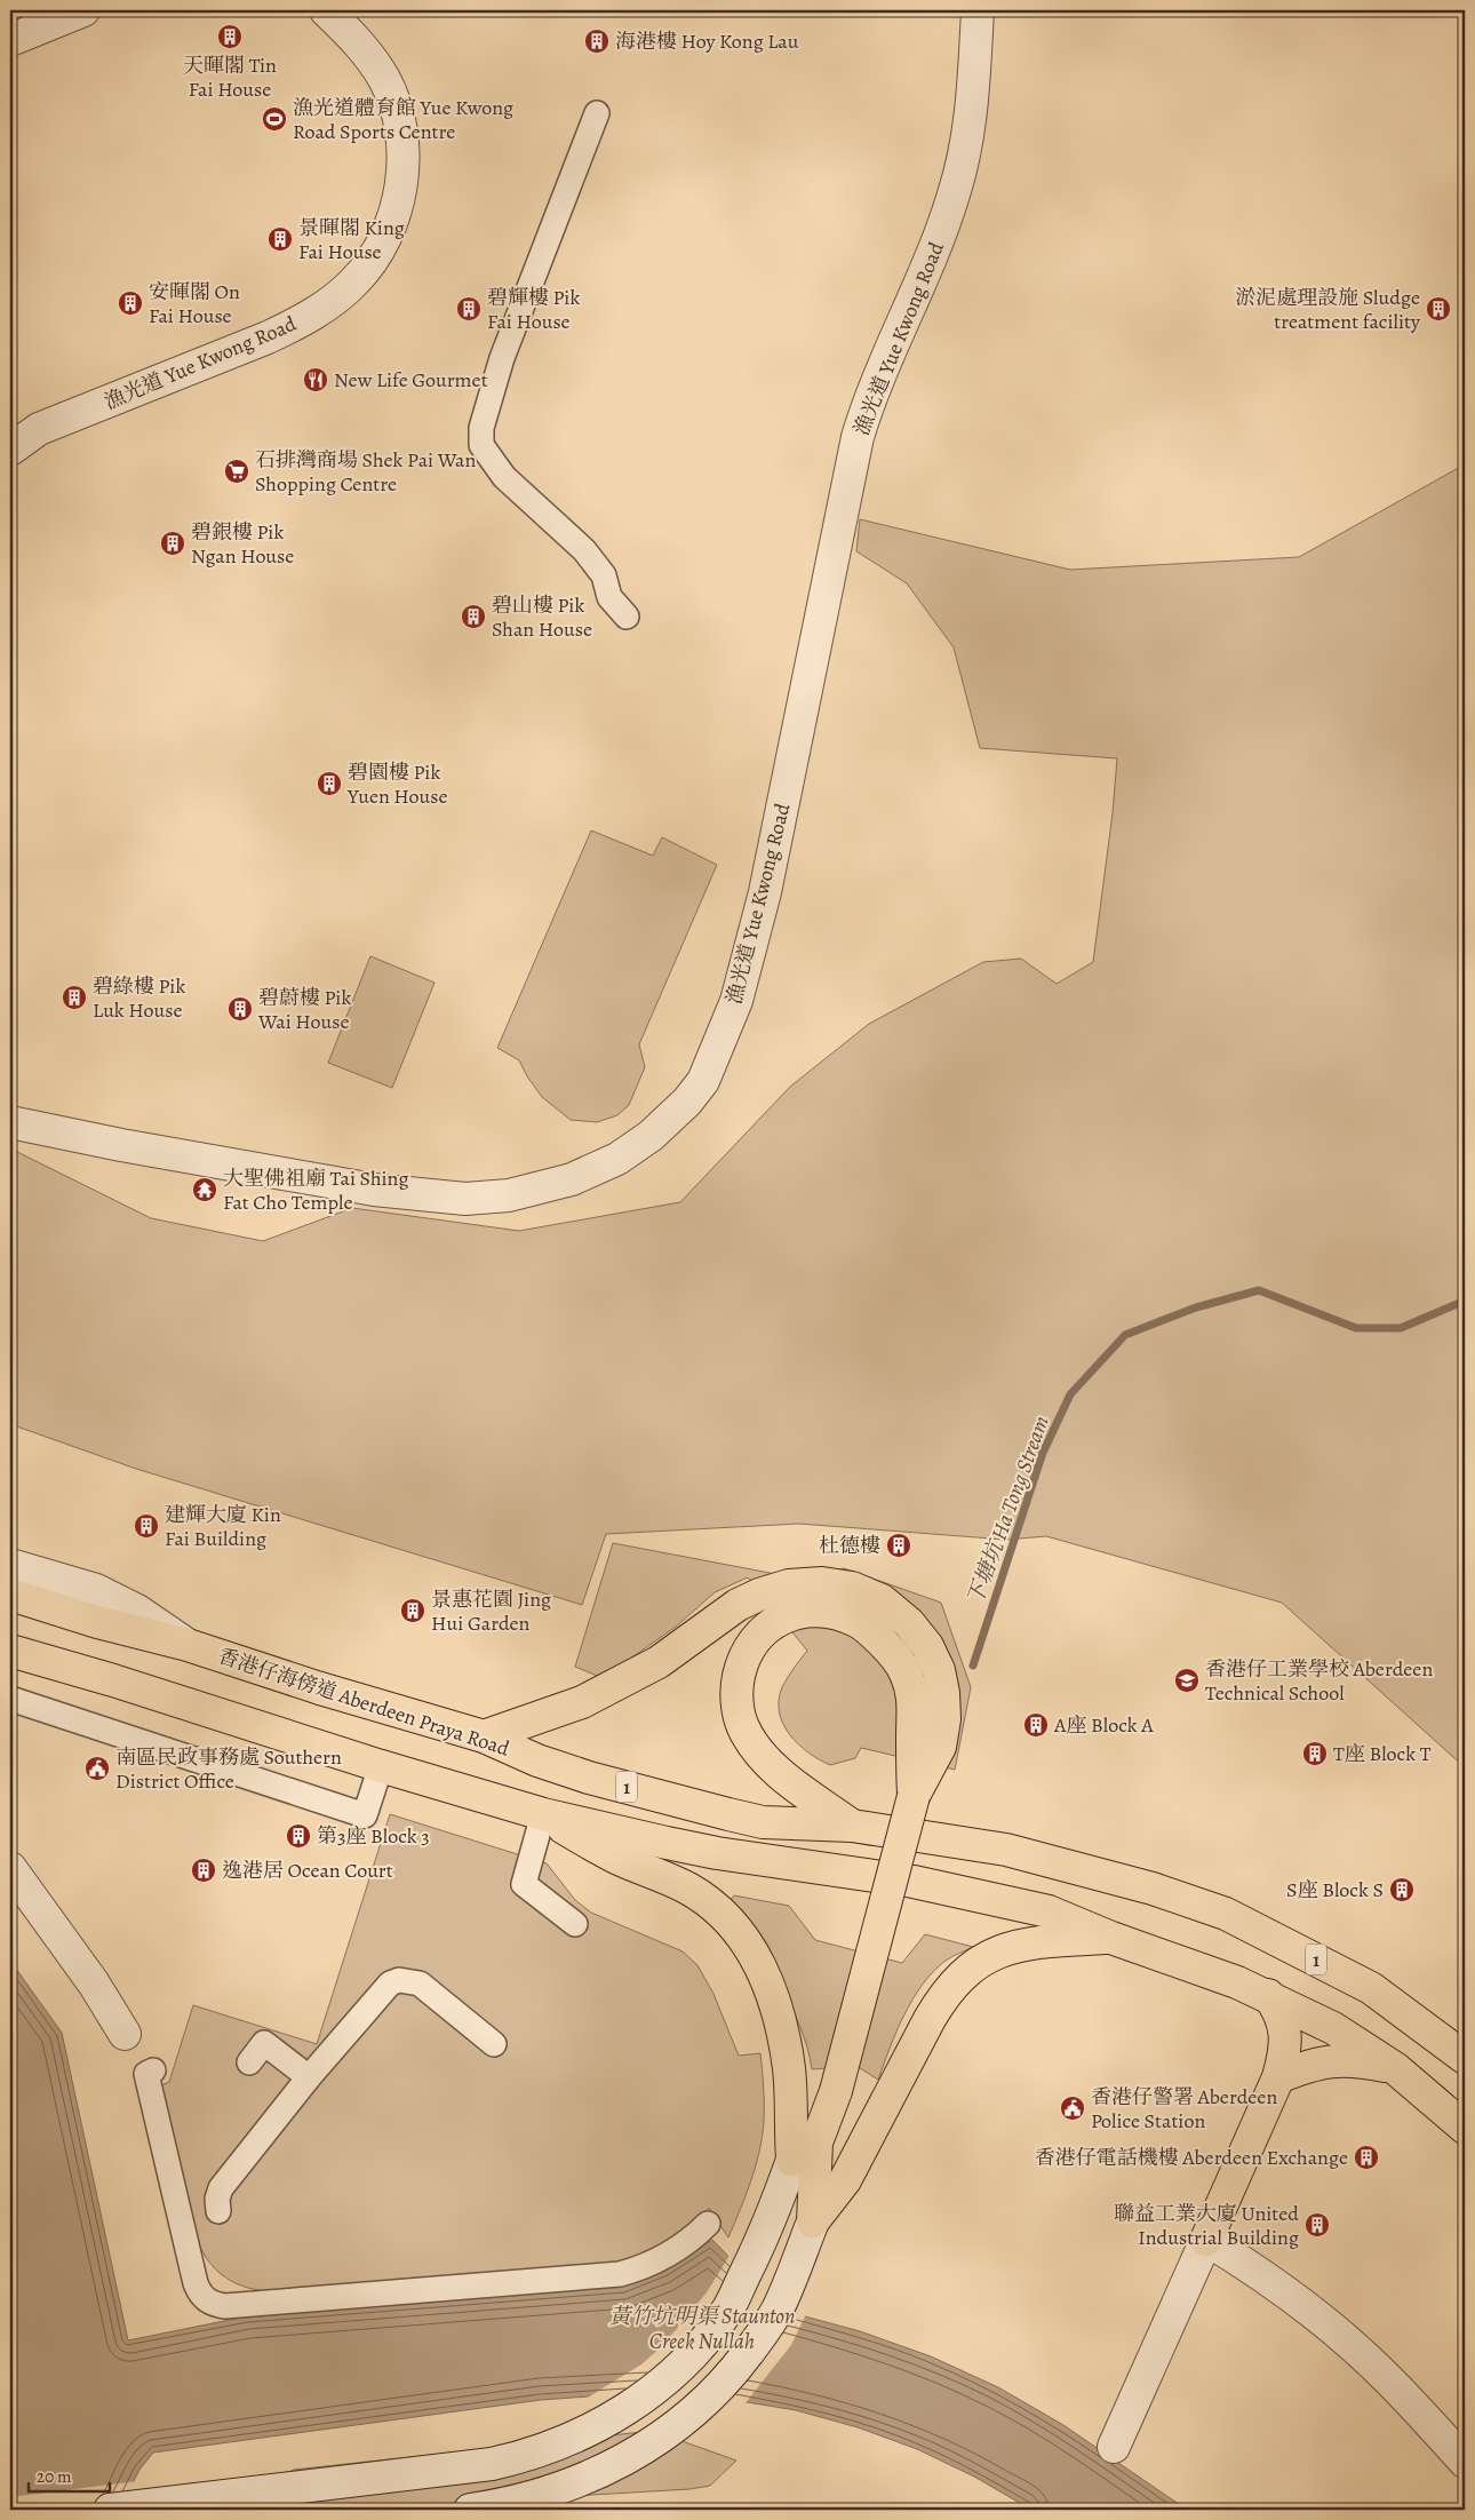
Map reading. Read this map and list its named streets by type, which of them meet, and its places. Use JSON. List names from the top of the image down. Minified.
{"streets":{"main road":["香港仔海傍道 Aberdeen Praya Road","1"],"street":["漁光道 Yue Kwong Road"]},"crossings":[["香港仔海傍道 Aberdeen Praya Road","1"]],"water":["下塘坑 Ha Tong Stream","黃竹坑明渠 Staunton Creek Nullah"],"places":{"building":["天暉閣 Tin Fai House","海港樓 Hoy Kong Lau","景暉閣 King Fai House","安暉閣 On Fai House","碧輝樓 Pik Fai House","淤泥處理設施 Sludge treatment facility","碧銀樓 Pik Ngan House","碧山樓 Pik Shan House","碧園樓 Pik Yuen House","碧綠樓 Pik Luk House","碧蔚樓 Pik Wai House","建輝大廈 Kin Fai Building","杜德樓","景惠花園 Jing Hui Garden","A座 Block A","T座 Block T","第3座 Block 3","逸港居 Ocean Court","S座 Block S","香港仔電話機樓 Aberdeen Exchange","聯益工業大廈 United Industrial Building"],"sports":["漁光道體育館 Yue Kwong Road Sports Centre"],"restaurant":["New Life Gourmet"],"supermarket":["石排灣商場 Shek Pai Wan Shopping Centre"],"temple":["大聖佛祖廟 Tai Shing Fat Cho Temple"],"school or university":["香港仔工業學校 Aberdeen Technical School"],"public building":["南區民政事務處 Southern District Office","香港仔警署 Aberdeen Police Station"]},"scale_bar":"20 m"}
